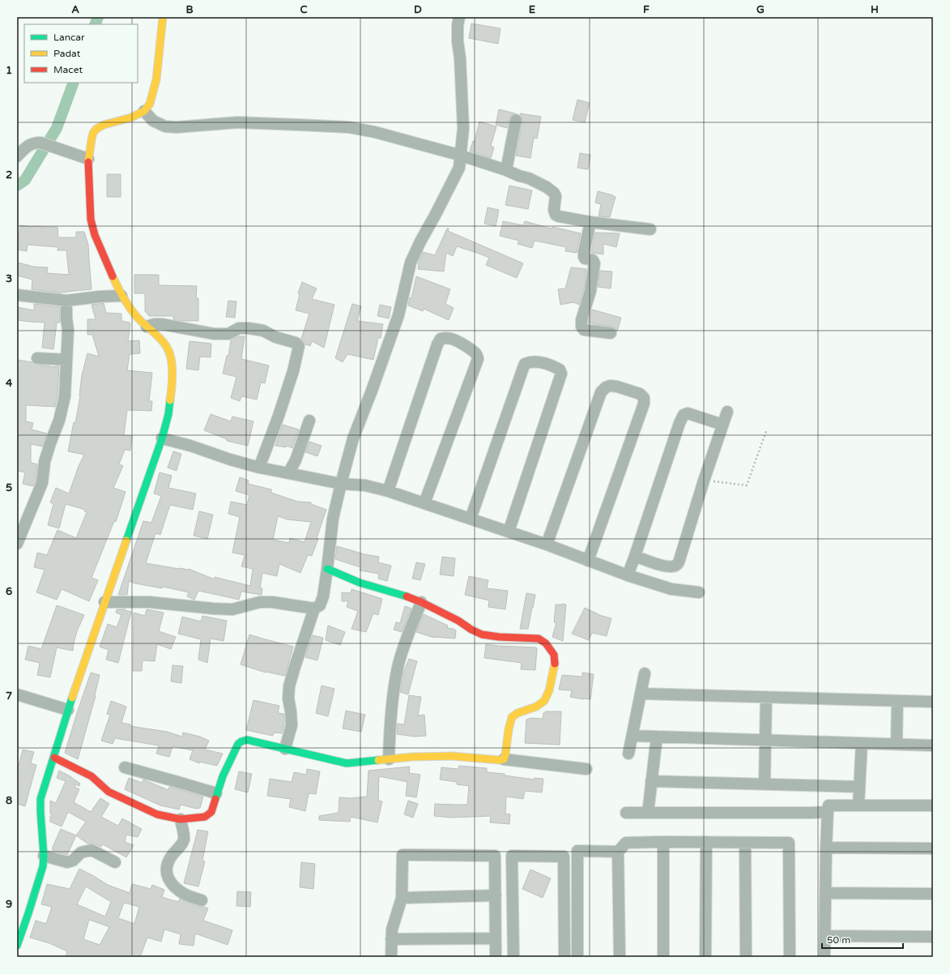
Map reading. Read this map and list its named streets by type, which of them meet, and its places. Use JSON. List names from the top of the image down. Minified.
{"legend":["Lancar","Padat","Macet"],"scale_bar":"50 m","grid":{"columns":["A","B","C","D","E","F","G","H"],"rows":["1","2","3","4","5","6","7","8","9"]}}
